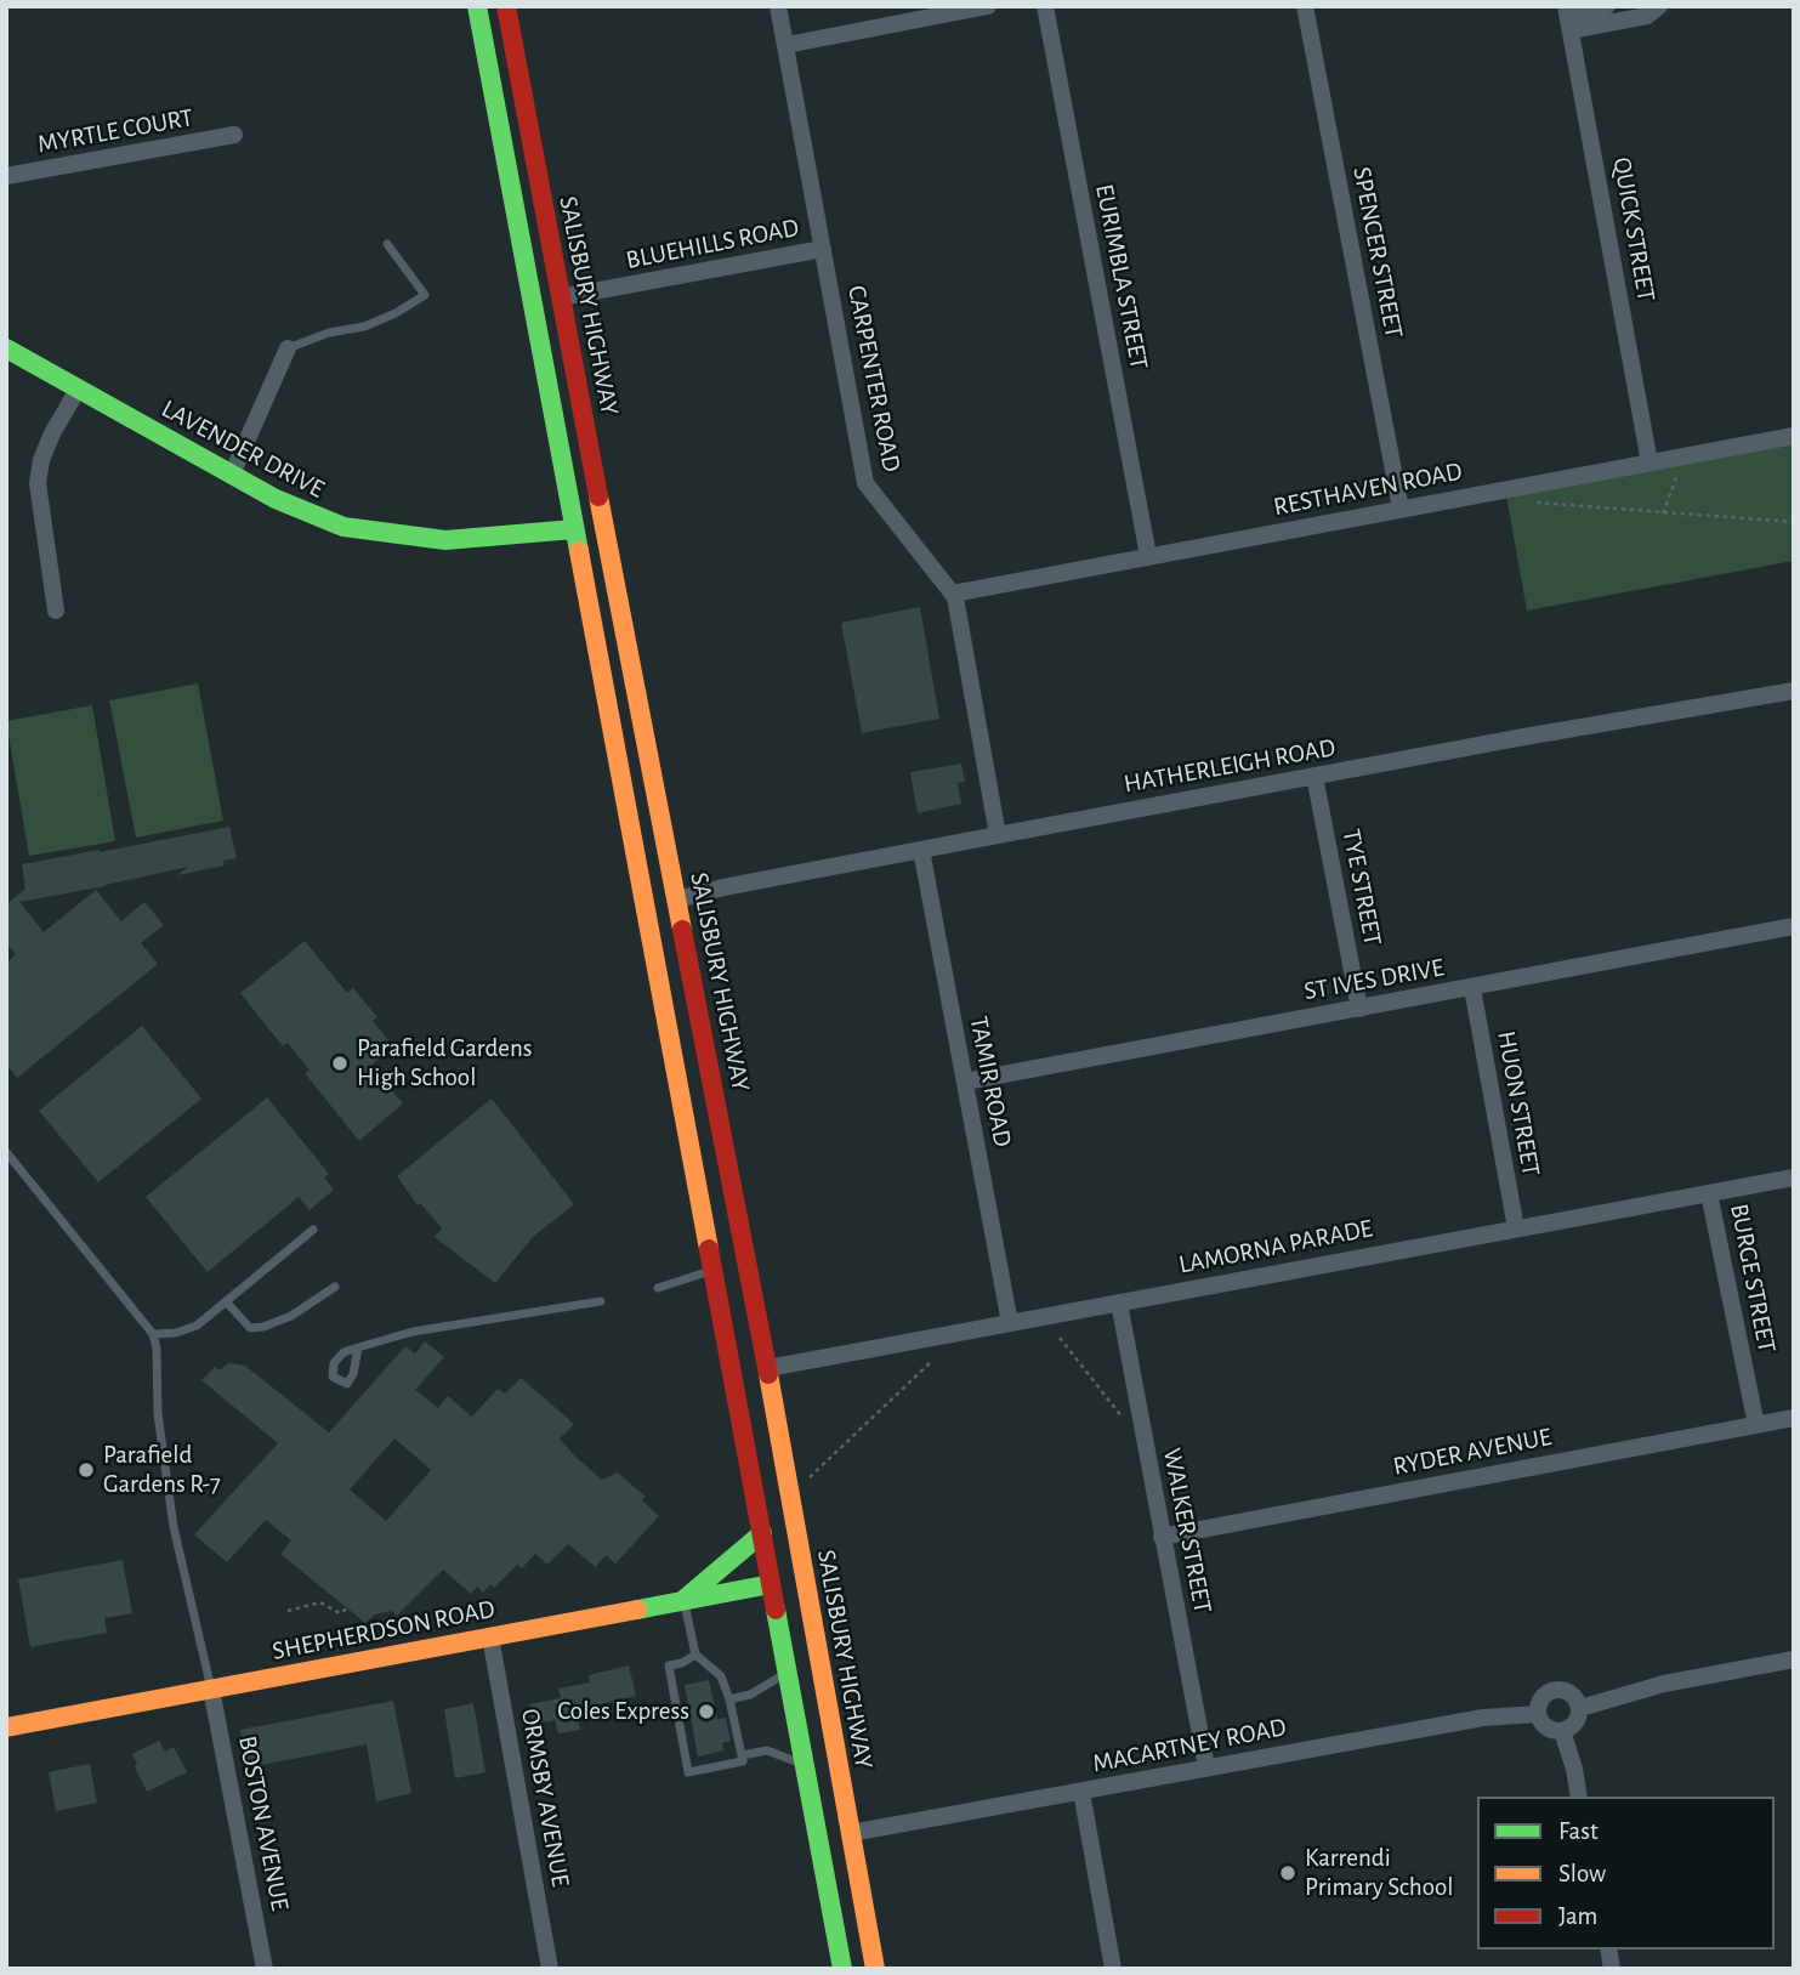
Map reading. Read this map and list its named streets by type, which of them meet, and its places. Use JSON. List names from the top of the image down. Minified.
{"streets":{"main road":["SALISBURY HIGHWAY","LAVENDER DRIVE","SHEPHERDSON ROAD"],"street":["MYRTLE COURT","QUICK STREET","BLUEHILLS ROAD","SPENCER STREET","EURIMBLA STREET","CARPENTER ROAD","RESTHAVEN ROAD","HATHERLEIGH ROAD","TYE STREET","ST IVES DRIVE","TAMIR ROAD","HUON STREET","LAMORNA PARADE","BURGE STREET","RYDER AVENUE","WALKER STREET","MACARTNEY ROAD","ORMSBY AVENUE","BOSTON AVENUE"]},"crossings":[["QUICK STREET","RESTHAVEN ROAD"],["BLUEHILLS ROAD","SALISBURY HIGHWAY"],["BLUEHILLS ROAD","CARPENTER ROAD"],["SPENCER STREET","RESTHAVEN ROAD"],["EURIMBLA STREET","RESTHAVEN ROAD"],["SALISBURY HIGHWAY","LAVENDER DRIVE"],["SALISBURY HIGHWAY","HATHERLEIGH ROAD"],["SALISBURY HIGHWAY","LAMORNA PARADE"],["SALISBURY HIGHWAY","SHEPHERDSON ROAD"],["SALISBURY HIGHWAY","MACARTNEY ROAD"],["CARPENTER ROAD","RESTHAVEN ROAD"],["CARPENTER ROAD","HATHERLEIGH ROAD"],["HATHERLEIGH ROAD","TYE STREET"],["HATHERLEIGH ROAD","TAMIR ROAD"],["TYE STREET","ST IVES DRIVE"],["ST IVES DRIVE","TAMIR ROAD"],["ST IVES DRIVE","HUON STREET"],["TAMIR ROAD","LAMORNA PARADE"],["HUON STREET","LAMORNA PARADE"],["LAMORNA PARADE","BURGE STREET"],["LAMORNA PARADE","WALKER STREET"],["BURGE STREET","RYDER AVENUE"],["RYDER AVENUE","WALKER STREET"],["WALKER STREET","MACARTNEY ROAD"],["SHEPHERDSON ROAD","ORMSBY AVENUE"],["SHEPHERDSON ROAD","BOSTON AVENUE"]],"places":["Parafield Gardens High School","Parafield Gardens R-7","Coles Express","Karrendi Primary School"],"legend":["Fast","Slow","Jam"]}
